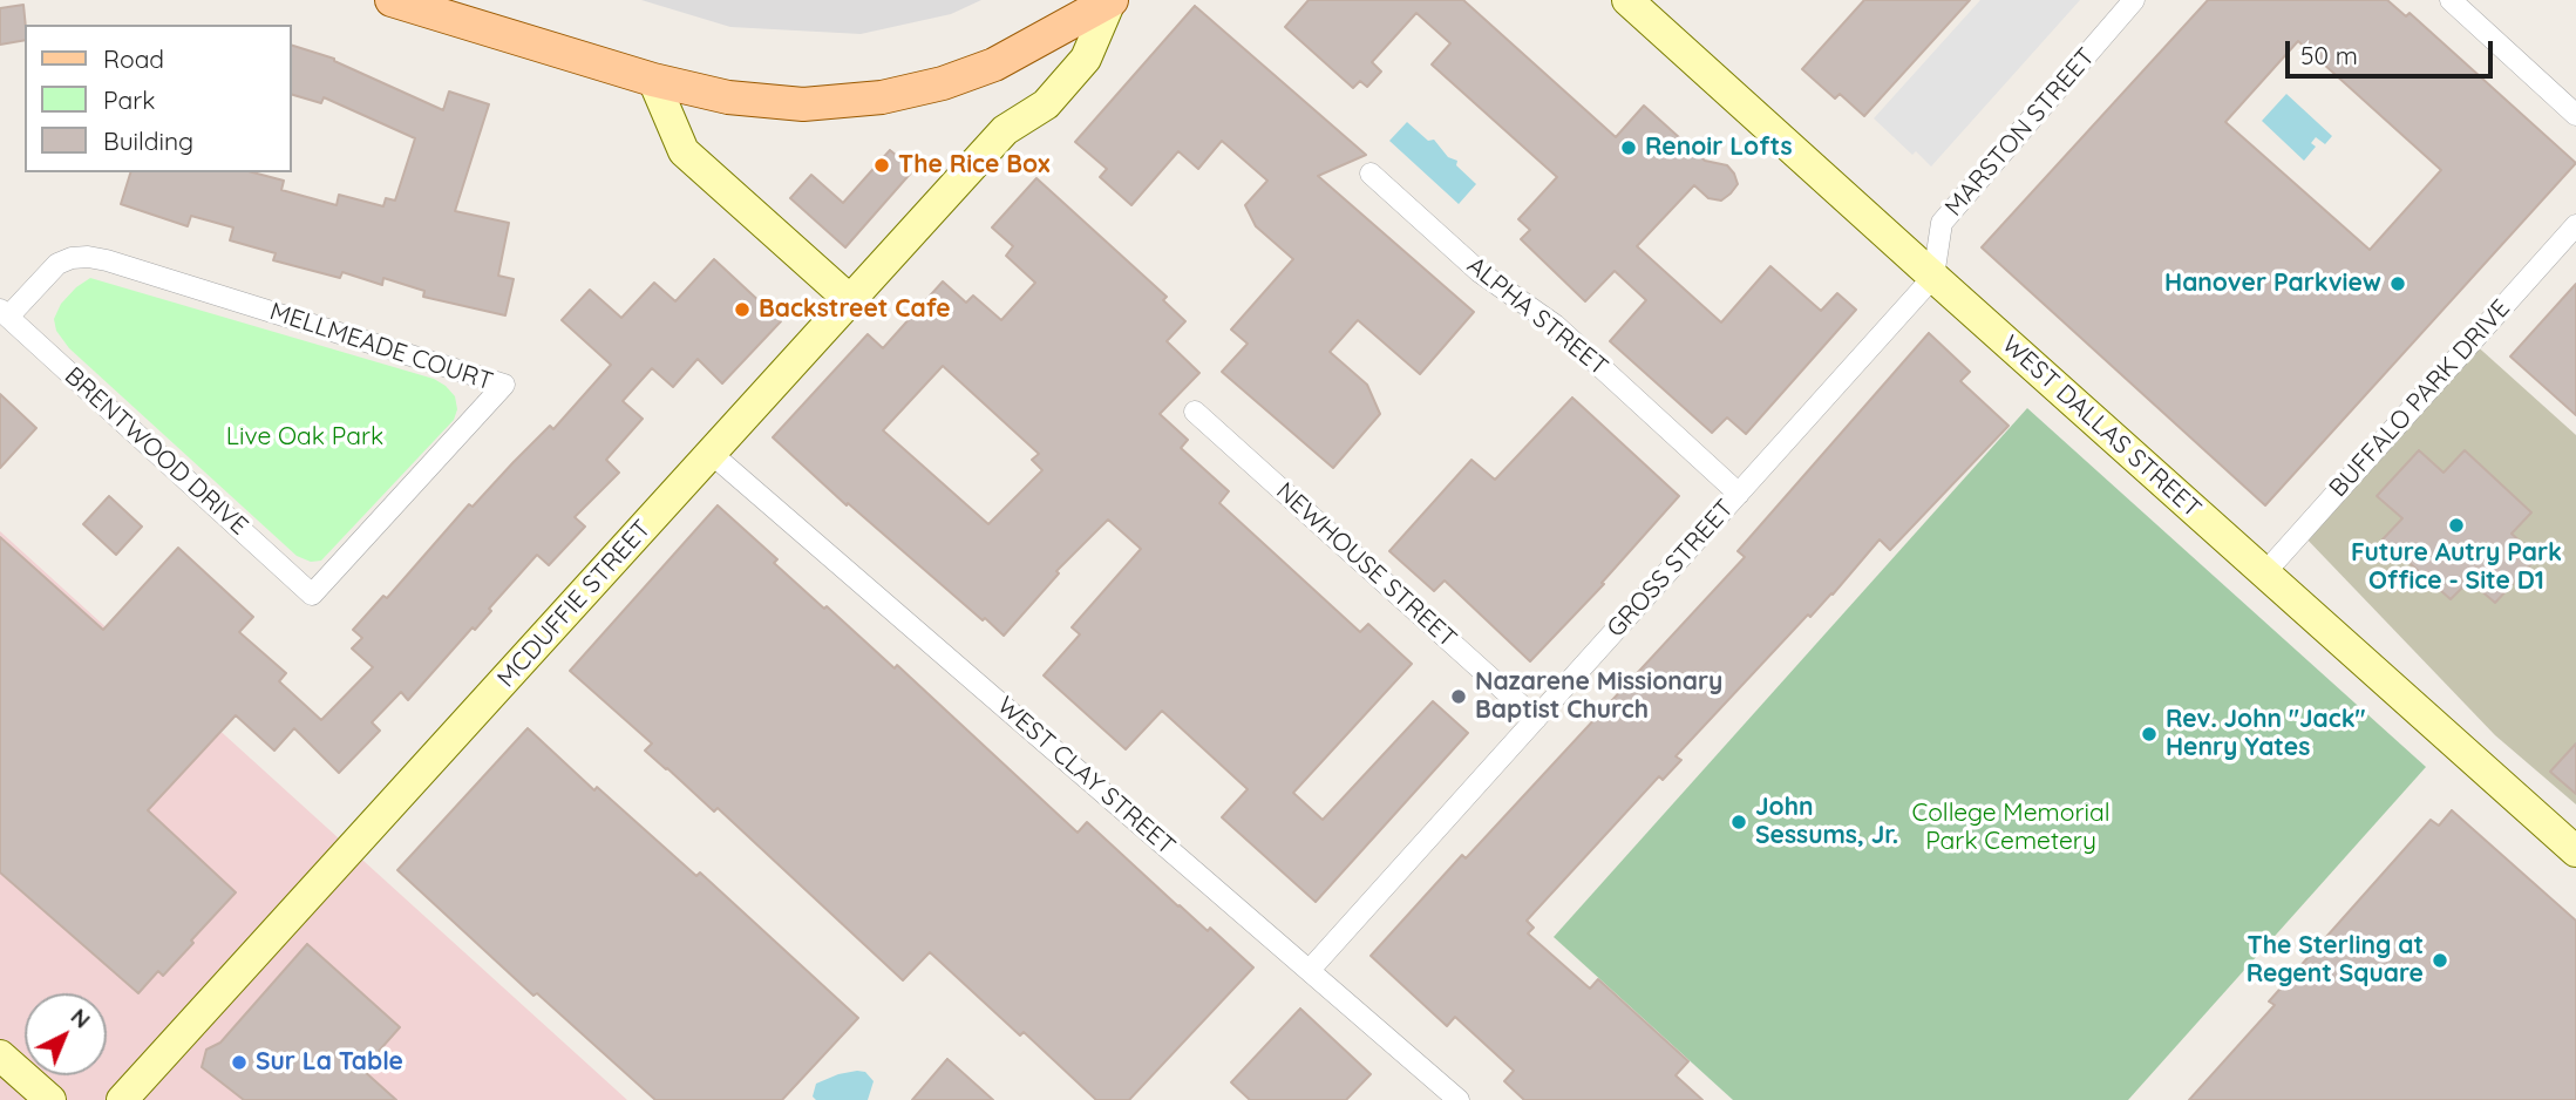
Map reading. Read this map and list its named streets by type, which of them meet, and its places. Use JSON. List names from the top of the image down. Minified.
{"streets":{"street":["MARSTON STREET","ALPHA STREET","MELLMEADE COURT","BUFFALO PARK DRIVE","WEST DALLAS STREET","BRENTWOOD DRIVE","NEWHOUSE STREET","GROSS STREET","MCDUFFIE STREET","WEST CLAY STREET"]},"crossings":[["MARSTON STREET","WEST DALLAS STREET"],["MARSTON STREET","GROSS STREET"],["ALPHA STREET","GROSS STREET"],["MELLMEADE COURT","BRENTWOOD DRIVE"],["BUFFALO PARK DRIVE","WEST DALLAS STREET"],["WEST DALLAS STREET","GROSS STREET"],["NEWHOUSE STREET","GROSS STREET"],["GROSS STREET","WEST CLAY STREET"],["MCDUFFIE STREET","WEST CLAY STREET"]],"parks":["Live Oak Park","College Memorial Park Cemetery"],"places":["Renoir Lofts","The Rice Box","Hanover Parkview","Backstreet Cafe","Future Autry Park Office - Site D1","Nazarene Missionary Baptist Church","Rev. John \"Jack\" Henry Yates","John Sessums, Jr.","The Sterling at Regent Square","Sur La Table"],"legend":["Road","Park","Building"],"scale_bar":"50 m","north":"top right"}
